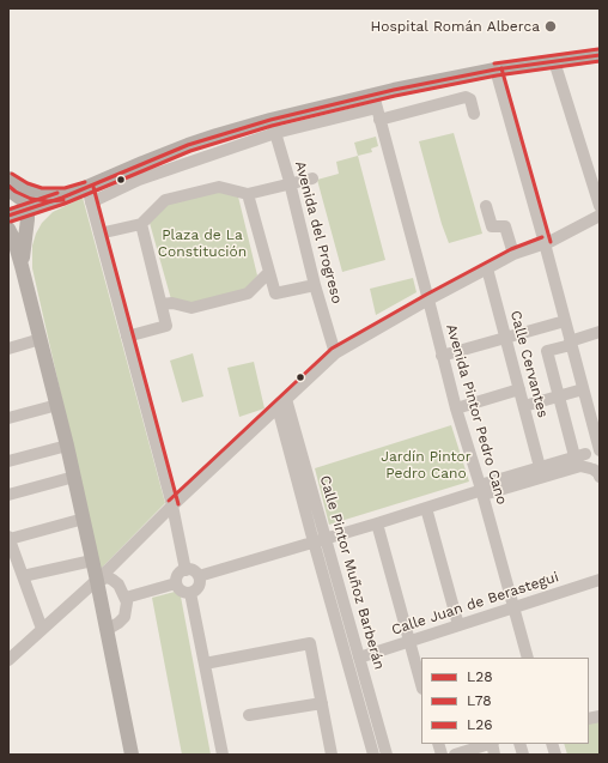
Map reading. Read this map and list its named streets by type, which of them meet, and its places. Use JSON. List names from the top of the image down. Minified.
{"streets":{"street":["Avenida del Progreso","Calle Cervantes","Avenida Pintor Pedro Cano","Calle Pintor Muñoz Barberán","Calle Juan de Berastegui"]},"crossings":[["Avenida Pintor Pedro Cano","Calle Juan de Berastegui"],["Calle Pintor Muñoz Barberán","Calle Juan de Berastegui"]],"parks":["Plaza de La Constitución","Jardín Pintor Pedro Cano"],"places":["Hospital Román Alberca"],"lines":["transit line L26","transit line L28","transit line L78"],"legend":["L28","L78","L26"]}
